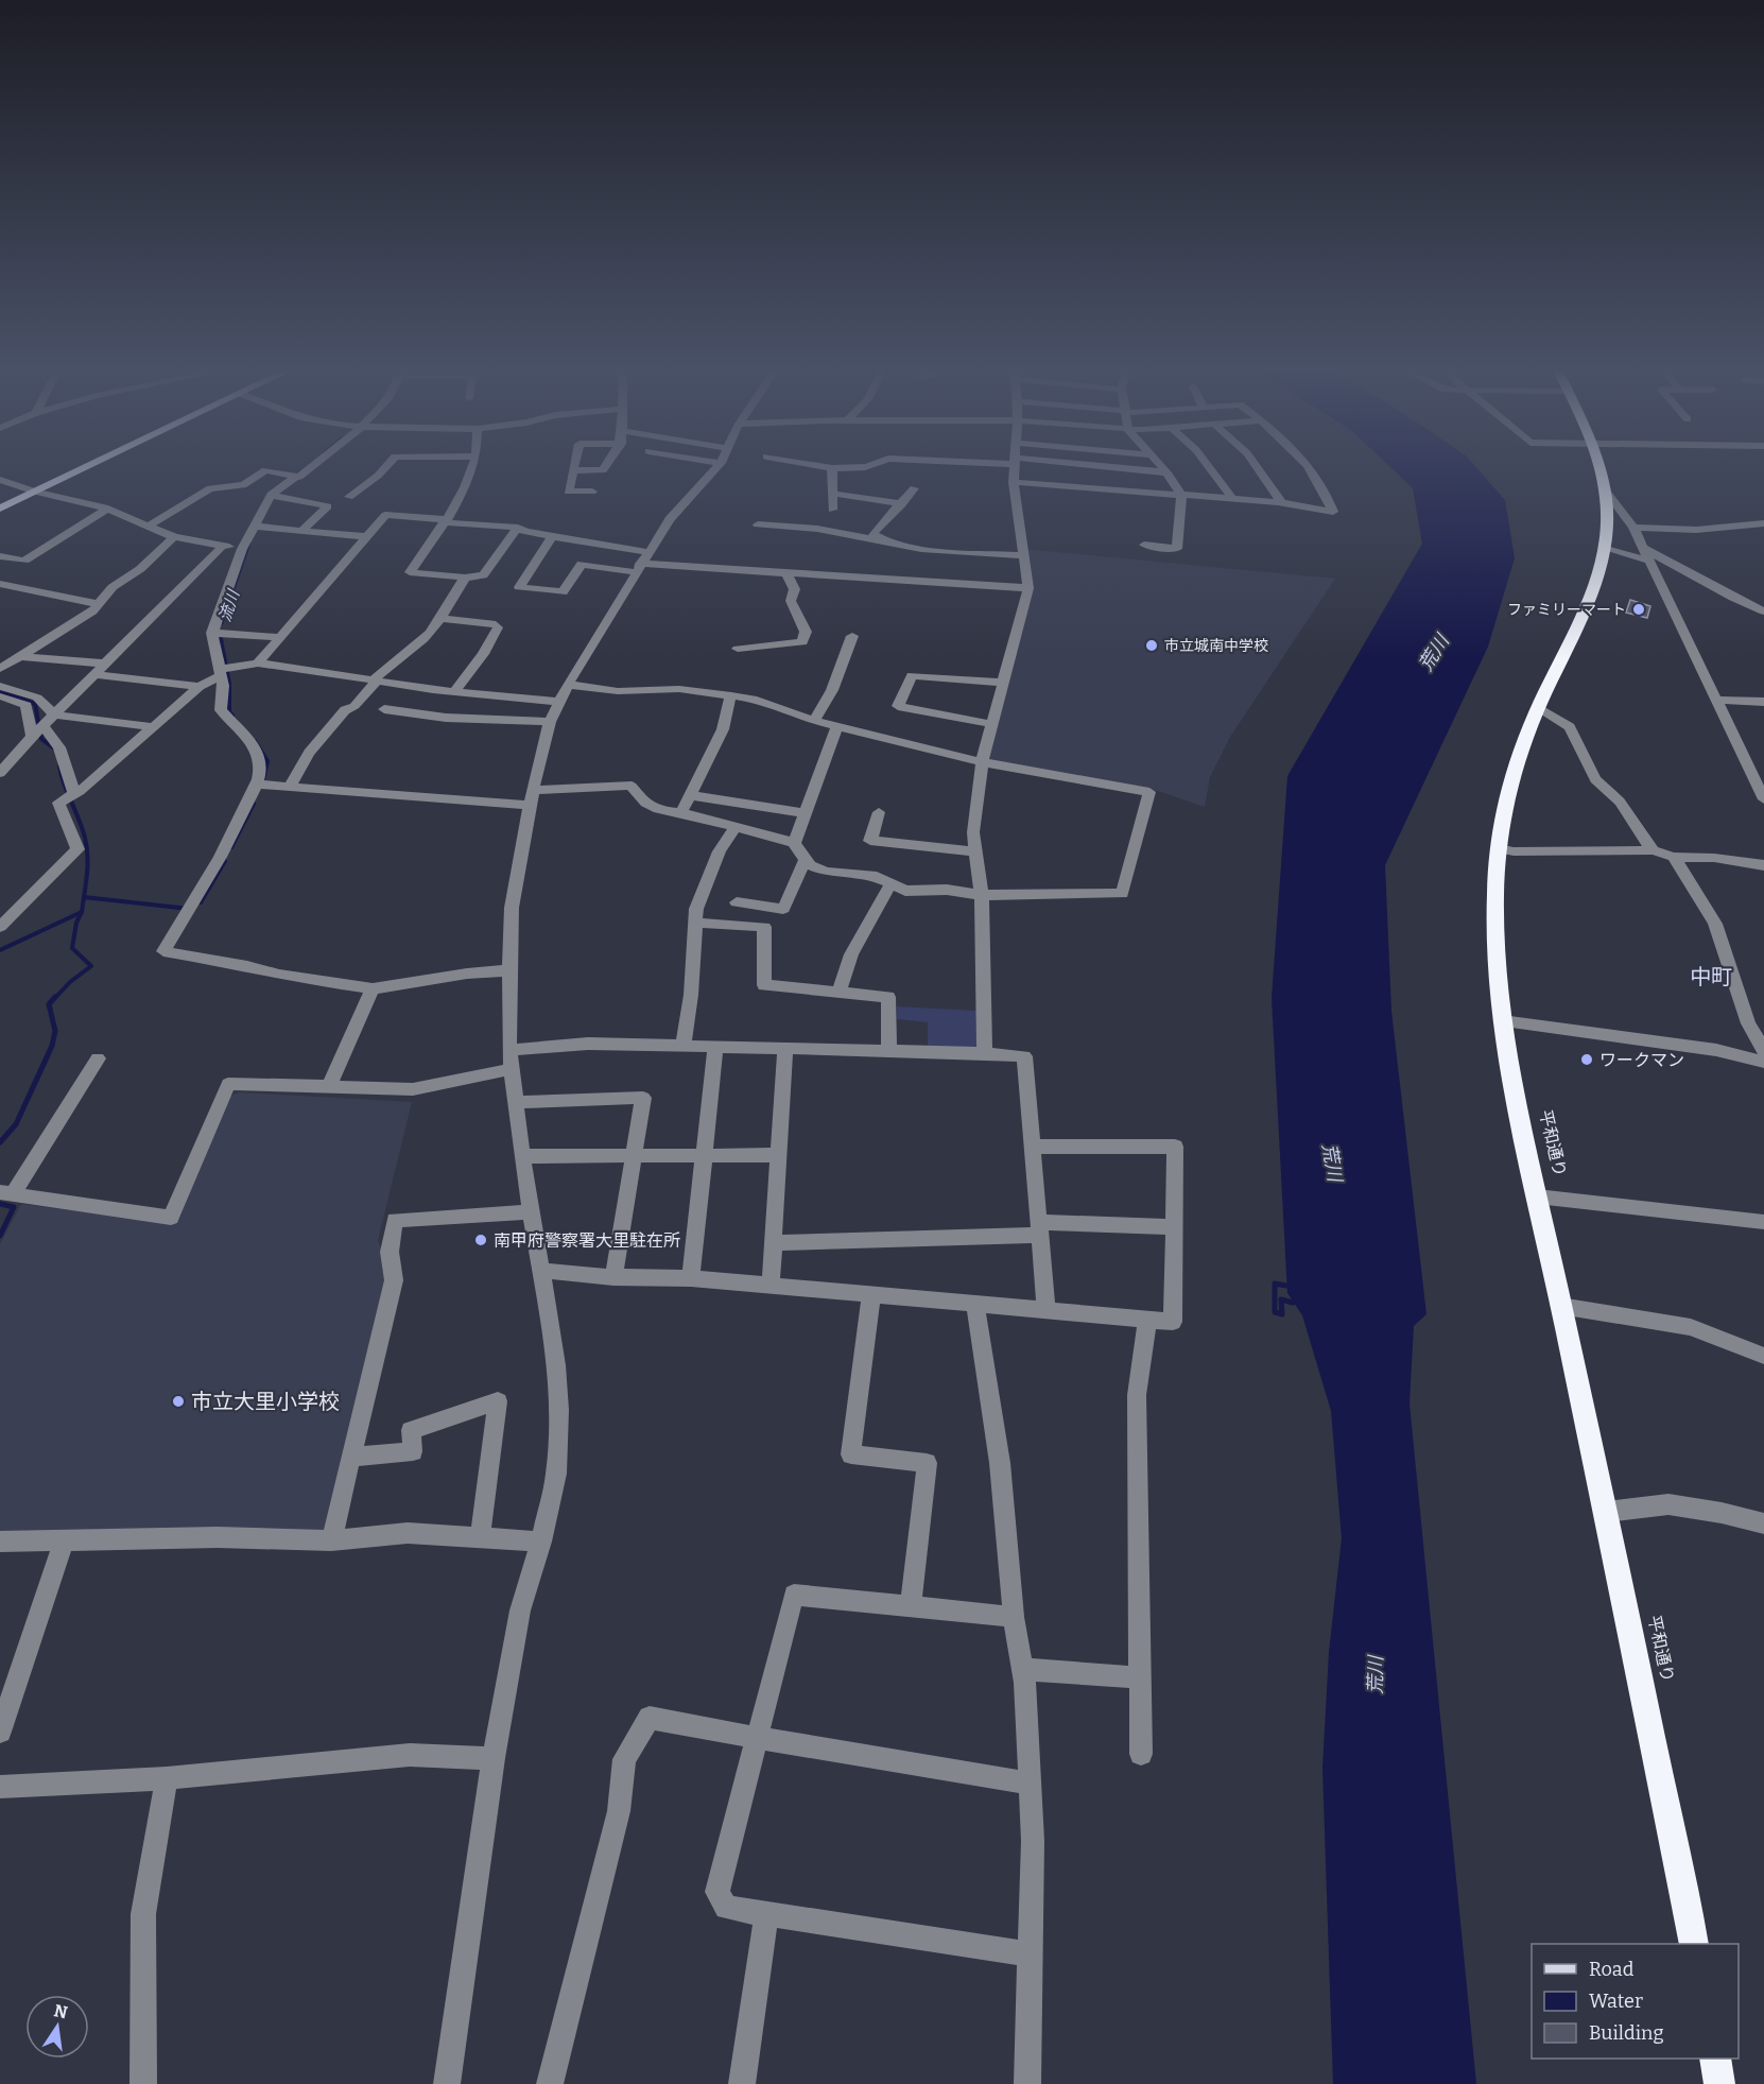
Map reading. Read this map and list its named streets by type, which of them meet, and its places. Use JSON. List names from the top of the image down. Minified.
{"streets":{"highway":["平和通り"]},"districts":["中町"],"water":["流川","荒川"],"places":["ファミリーマート","市立城南中学校","ワークマン","南甲府警察署大里駐在所","市立大里小学校"],"legend":["Road","Water","Building"],"north":"top"}
